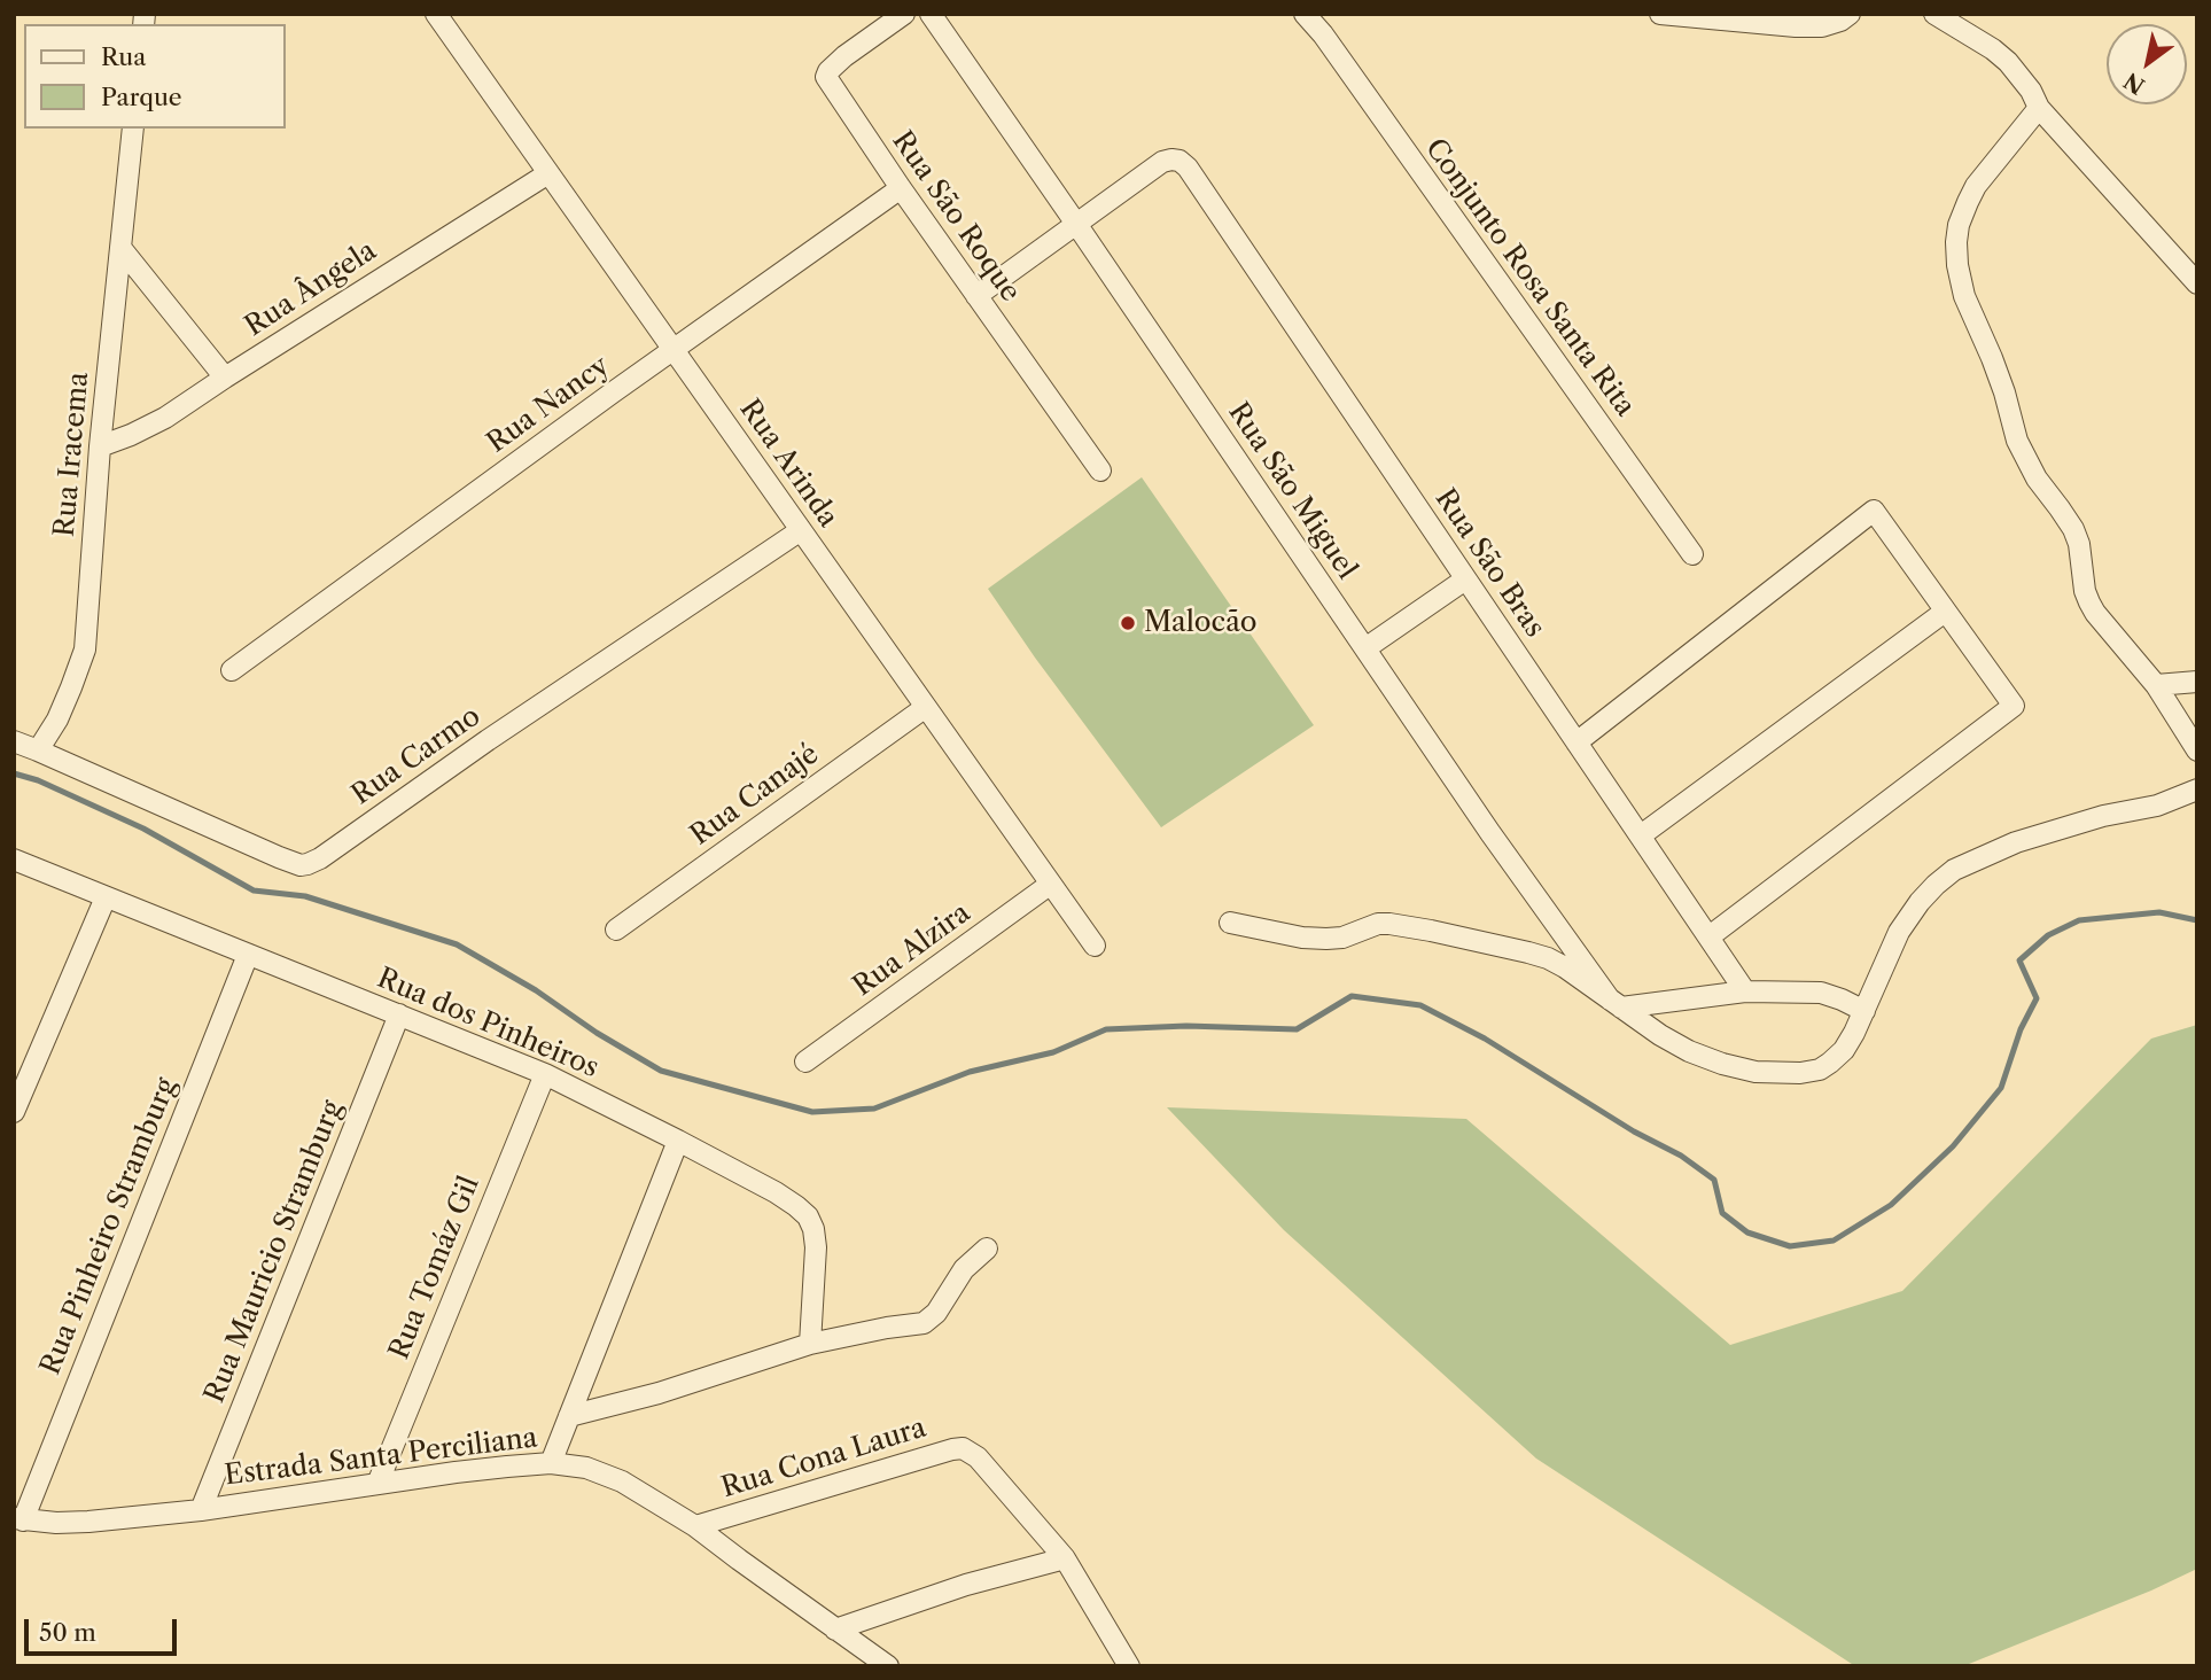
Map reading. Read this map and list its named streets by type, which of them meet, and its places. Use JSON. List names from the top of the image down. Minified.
{"streets":{"street":["Rua São Roque","Conjunto Rosa Santa Rita","Rua Ângela","Rua Nancy","Rua Iracema","Rua Arinda","Rua São Miguel","Rua São Bras","Rua Carmo","Rua Canajé","Rua Alzira","Rua dos Pinheiros","Rua Pinheiro Stramburg","Rua Mauricio Stramburg","Rua Tomáz Gil","Estrada Santa Perciliana","Rua Cona Laura"]},"crossings":[["Rua São Roque","Rua Nancy"],["Rua Ângela","Rua Iracema"],["Rua Ângela","Rua Arinda"],["Rua Nancy","Rua Arinda"],["Rua Iracema","Rua Carmo"],["Rua Arinda","Rua Carmo"],["Rua Arinda","Rua Canajé"],["Rua Arinda","Rua Alzira"],["Rua São Miguel","Rua São Bras"],["Rua dos Pinheiros","Rua Pinheiro Stramburg"],["Rua dos Pinheiros","Rua Mauricio Stramburg"],["Rua dos Pinheiros","Rua Tomáz Gil"],["Rua Pinheiro Stramburg","Estrada Santa Perciliana"],["Rua Mauricio Stramburg","Estrada Santa Perciliana"],["Rua Tomáz Gil","Estrada Santa Perciliana"],["Estrada Santa Perciliana","Rua Cona Laura"]],"places":["Malocão"],"legend":["Rua","Parque"],"scale_bar":"50 m","north":"bottom left"}
